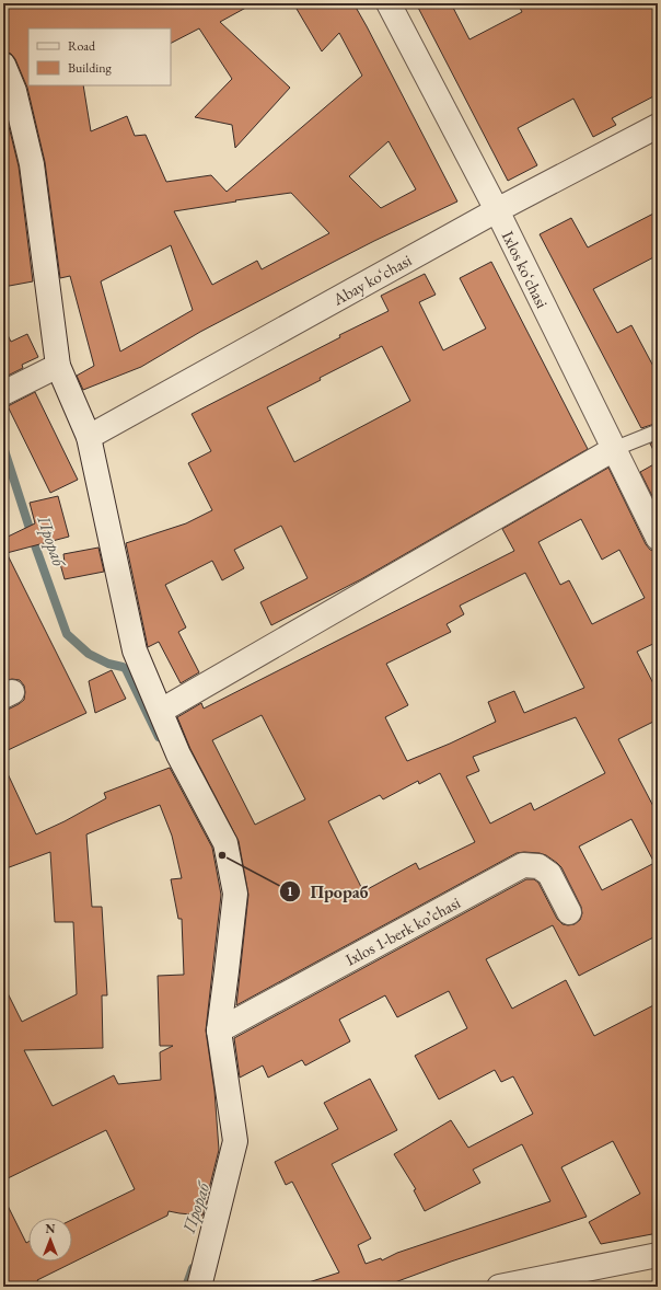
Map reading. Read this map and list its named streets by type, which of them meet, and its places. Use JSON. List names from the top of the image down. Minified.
{"streets":{"street":["Ixlos koʻchasi","Abay koʻchasi","Ixlos 1-berk koʼchasi"]},"crossings":[["Ixlos koʻchasi","Abay koʻchasi"]],"water":["Прораб"],"places":["Прораб"],"legend":["Road","Building"],"north":"top"}
